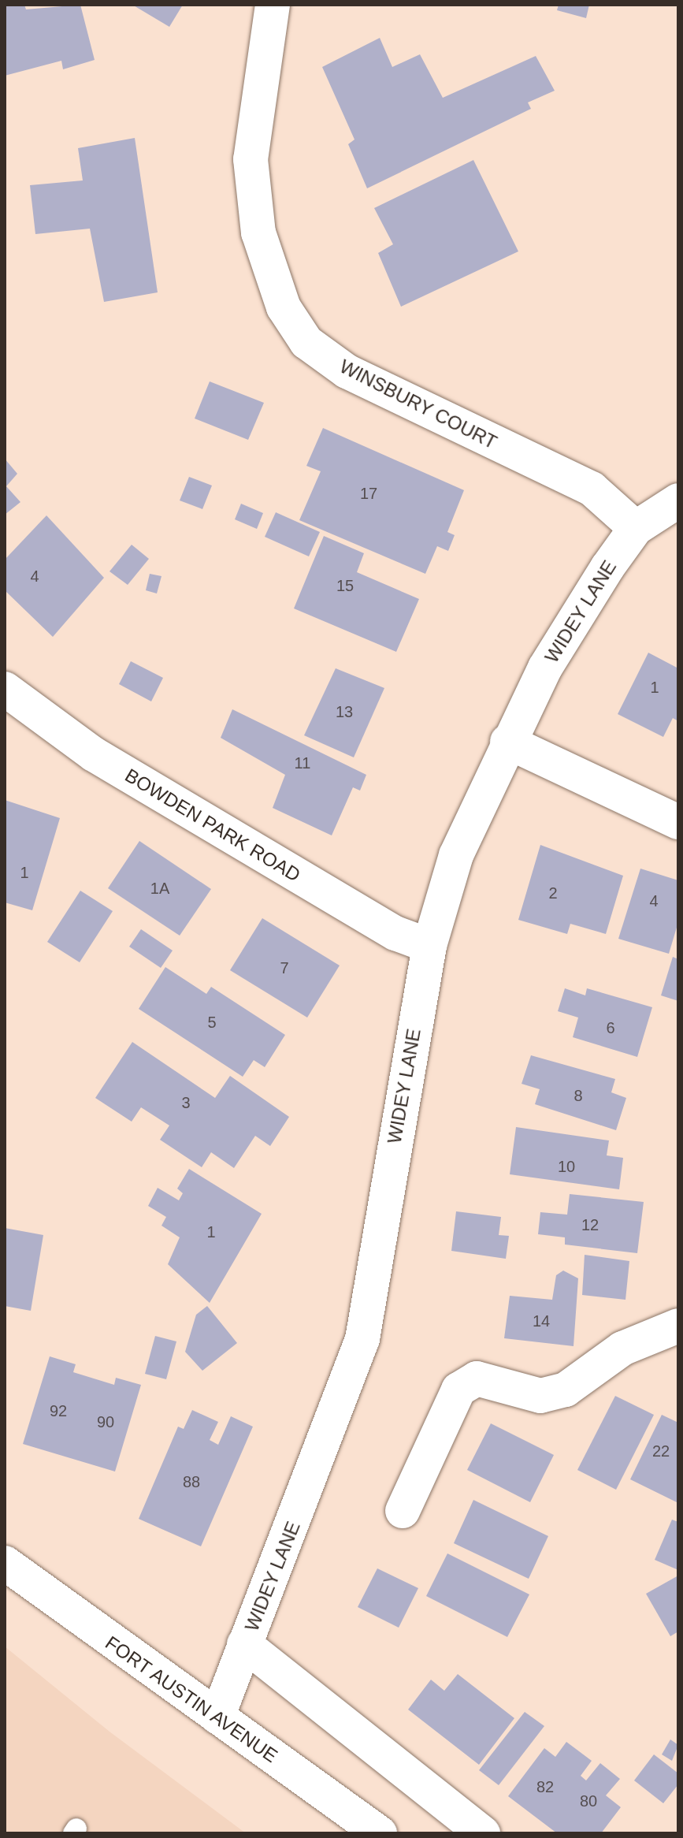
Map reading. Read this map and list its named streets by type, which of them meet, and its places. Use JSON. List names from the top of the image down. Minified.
{"streets":{"street":["WINSBURY COURT","WIDEY LANE","BOWDEN PARK ROAD","FORT AUSTIN AVENUE"]},"crossings":[["WINSBURY COURT","WIDEY LANE"],["WIDEY LANE","BOWDEN PARK ROAD"],["WIDEY LANE","FORT AUSTIN AVENUE"]],"house_numbers":["17","4","15","1","13","11","1","1A","2","4","7","5","6","8","3","10","12","1","14","92","90","22","88","82","80"]}
